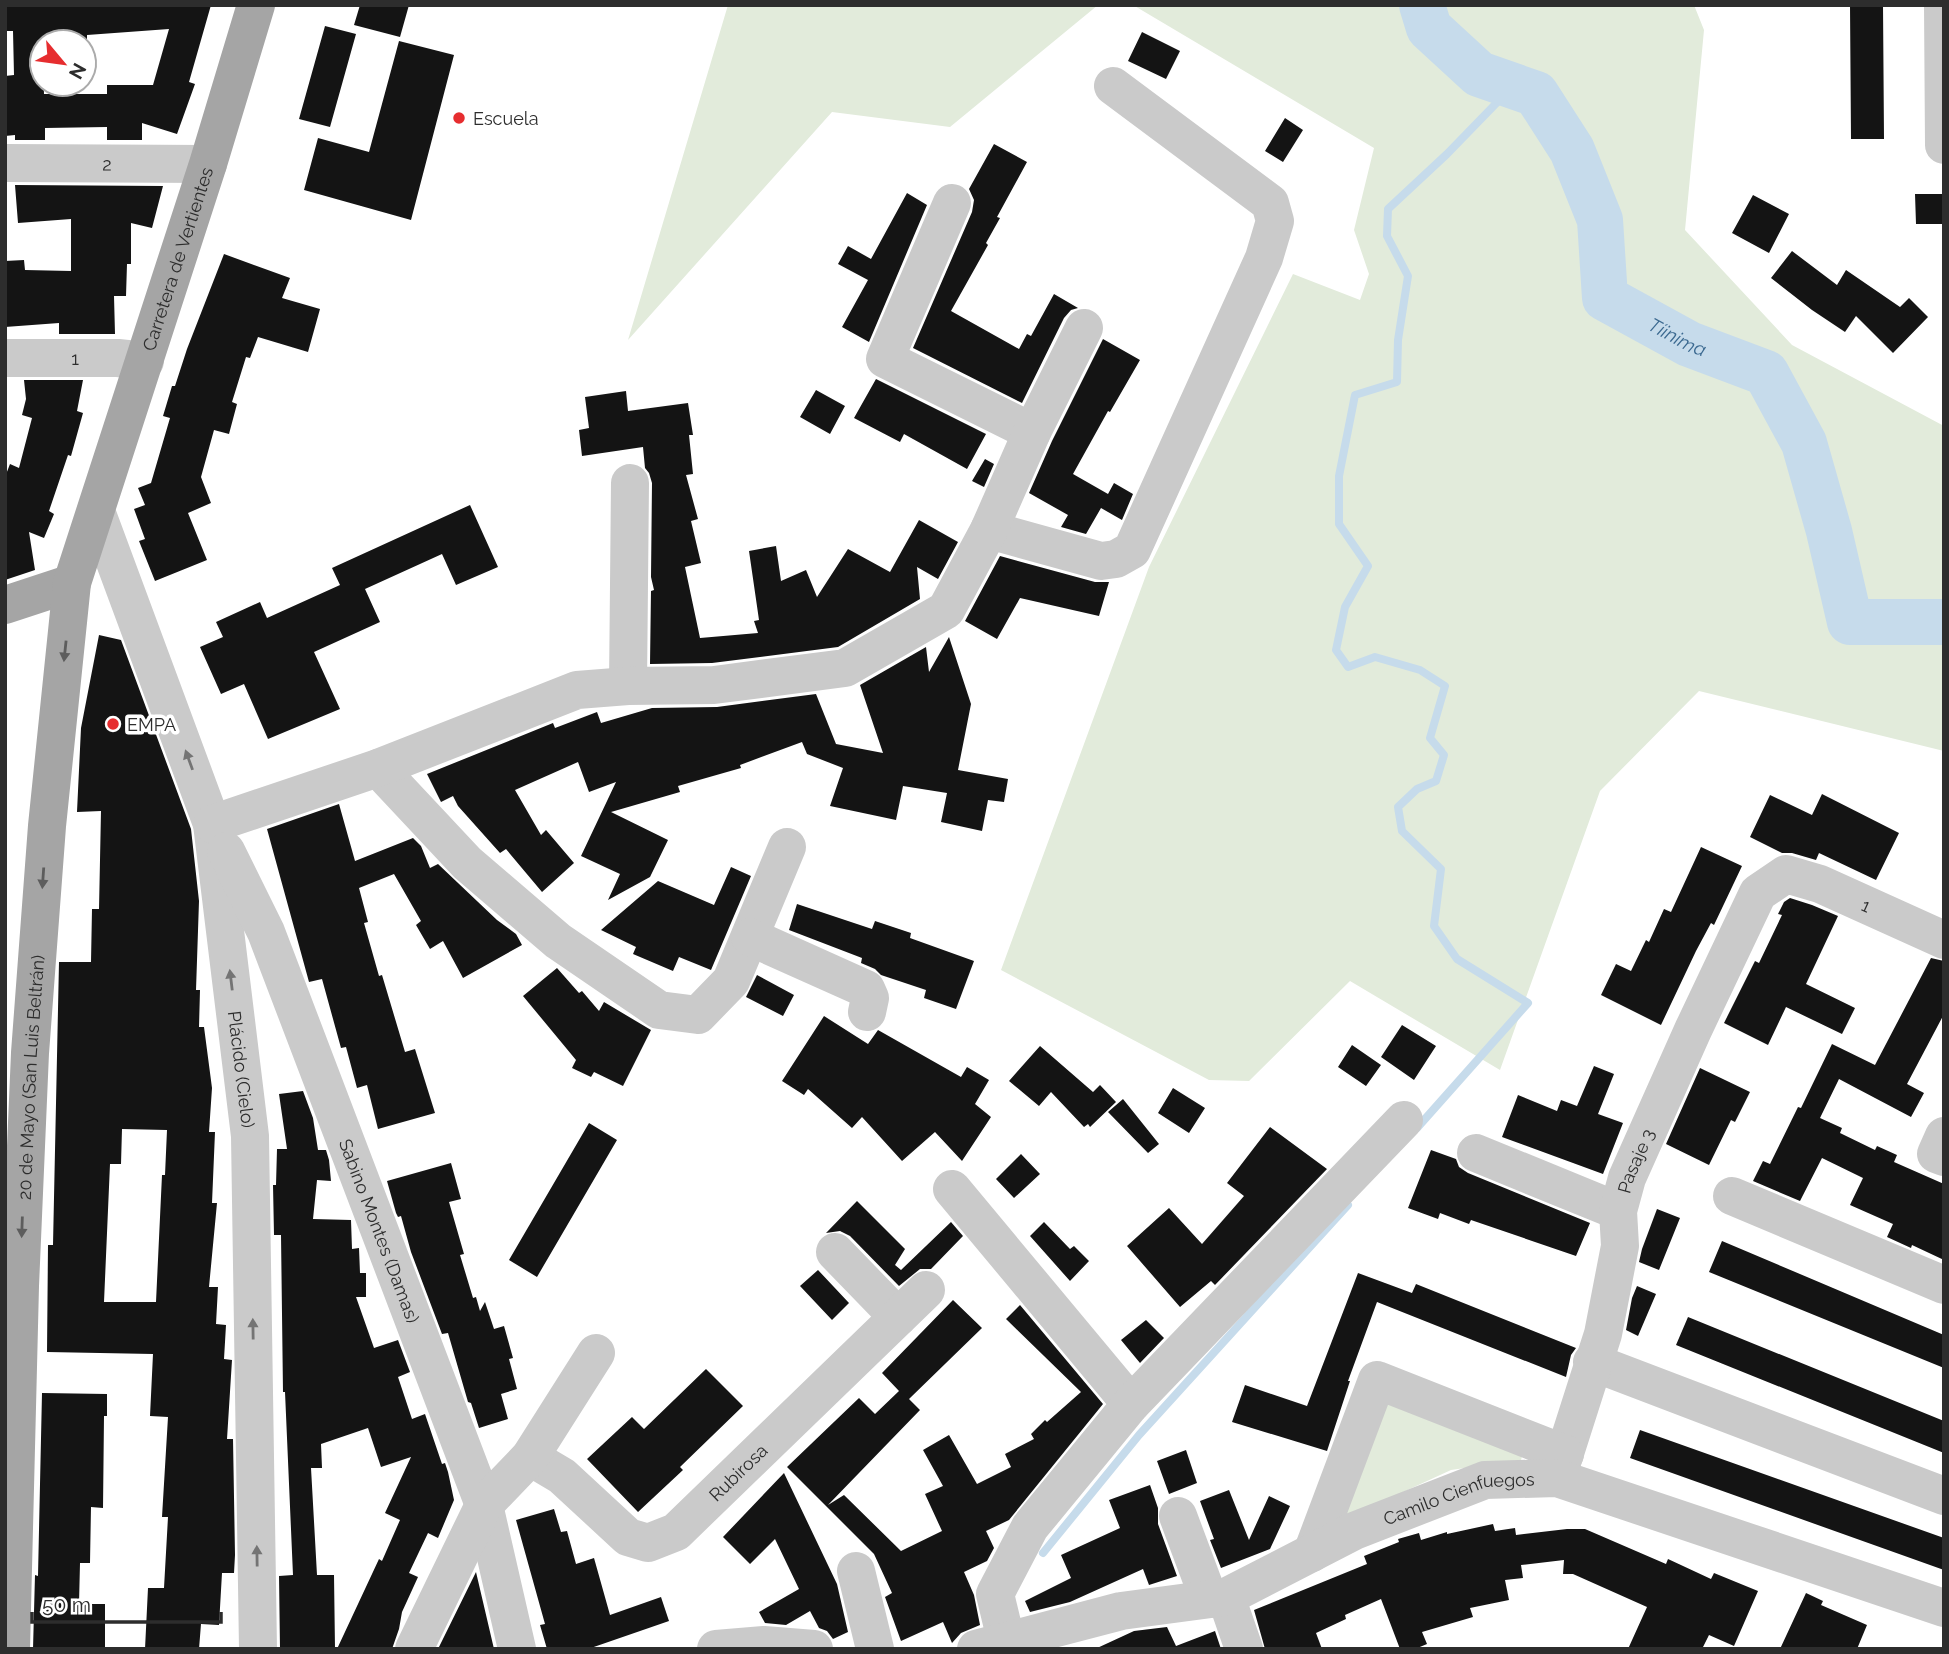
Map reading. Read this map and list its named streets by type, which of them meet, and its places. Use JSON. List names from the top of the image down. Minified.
{"streets":{"main road":["Carretera de Vertientes","20 de Mayo (San Luis Beltrán)"],"street":["2","1","Plácido (Cielo)","Pasaje 3","Sabino Montes (Damas)","Rubirosa","Camilo Cienfuegos"]},"crossings":[["2","Carretera de Vertientes"],["Carretera de Vertientes","1"],["Carretera de Vertientes","Plácido (Cielo)"],["Carretera de Vertientes","20 de Mayo (San Luis Beltrán)"],["1","Pasaje 3"],["Plácido (Cielo)","20 de Mayo (San Luis Beltrán)"],["Plácido (Cielo)","Sabino Montes (Damas)"],["Pasaje 3","Camilo Cienfuegos"]],"one_way":["Plácido (Cielo)","20 de Mayo (San Luis Beltrán)"],"water":["Tíinima"],"places":["Escuela","EMPA"],"scale_bar":"50 m","north":"bottom right"}
